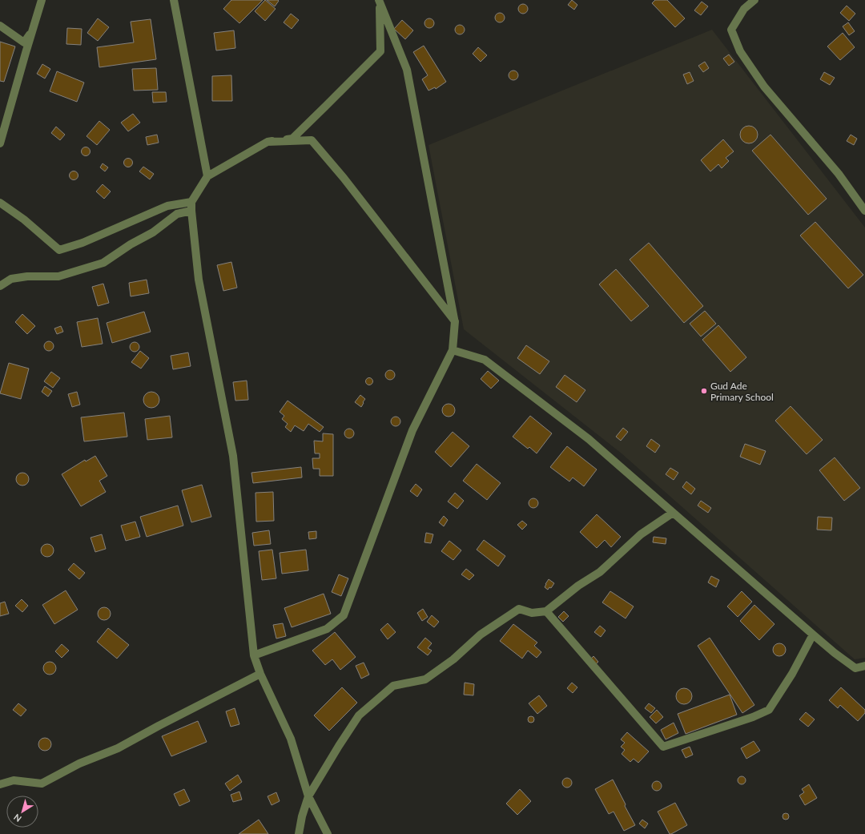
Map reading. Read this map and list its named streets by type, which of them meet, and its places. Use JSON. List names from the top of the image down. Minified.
{"places":["Gud Ade Primary School"],"north":"bottom left"}
